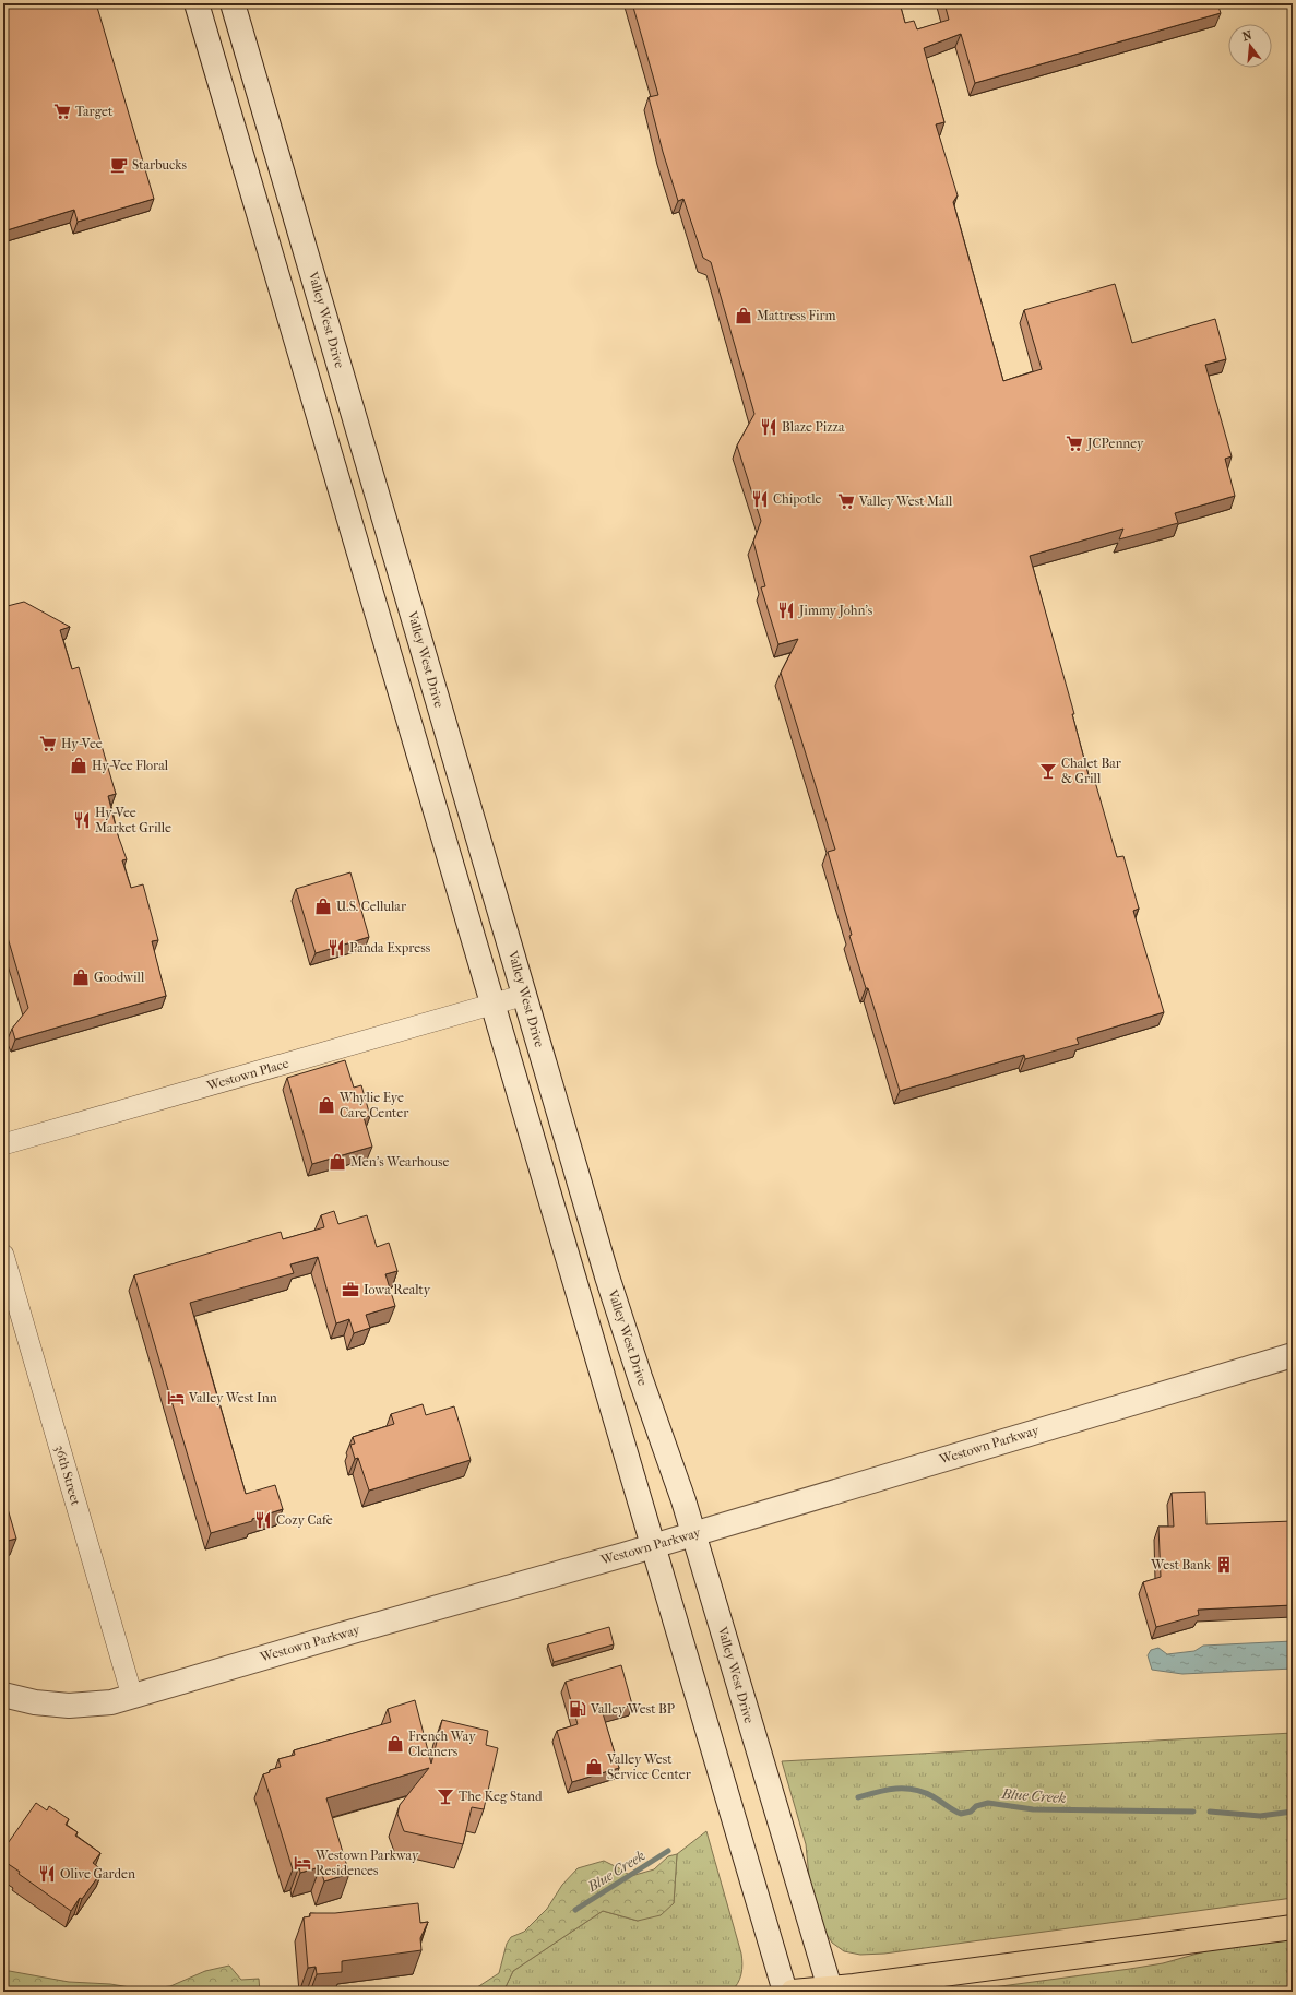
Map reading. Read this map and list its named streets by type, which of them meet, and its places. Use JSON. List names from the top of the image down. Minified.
{"streets":{"main road":["Valley West Drive","Westown Parkway"],"street":["Westown Place","36th Street"]},"crossings":[["Valley West Drive","Westown Place"],["Valley West Drive","Westown Parkway"],["Westown Parkway","36th Street"]],"water":["Blue Creek"],"places":{"supermarket":["Target","JCPenney","Valley West Mall","Hy-Vee"],"cafe":["Starbucks"],"shop":["Mattress Firm","Hy-Vee Floral","U.S. Cellular","Goodwill","Whylie Eye Care Center","Men's Wearhouse","French Way Cleaners","Valley West Service Center"],"restaurant":["Blaze Pizza","Chipotle","Jimmy John's","Hy-Vee Market Grille","Panda Express","Cozy Cafe","Olive Garden"],"bar":["Chalet Bar & Grill","The Keg Stand"],"office":["Iowa Realty"],"hotel":["Valley West Inn","Westown Parkway Residences"],"building":["West Bank"],"fuel station":["Valley West BP"]},"north":"top"}
